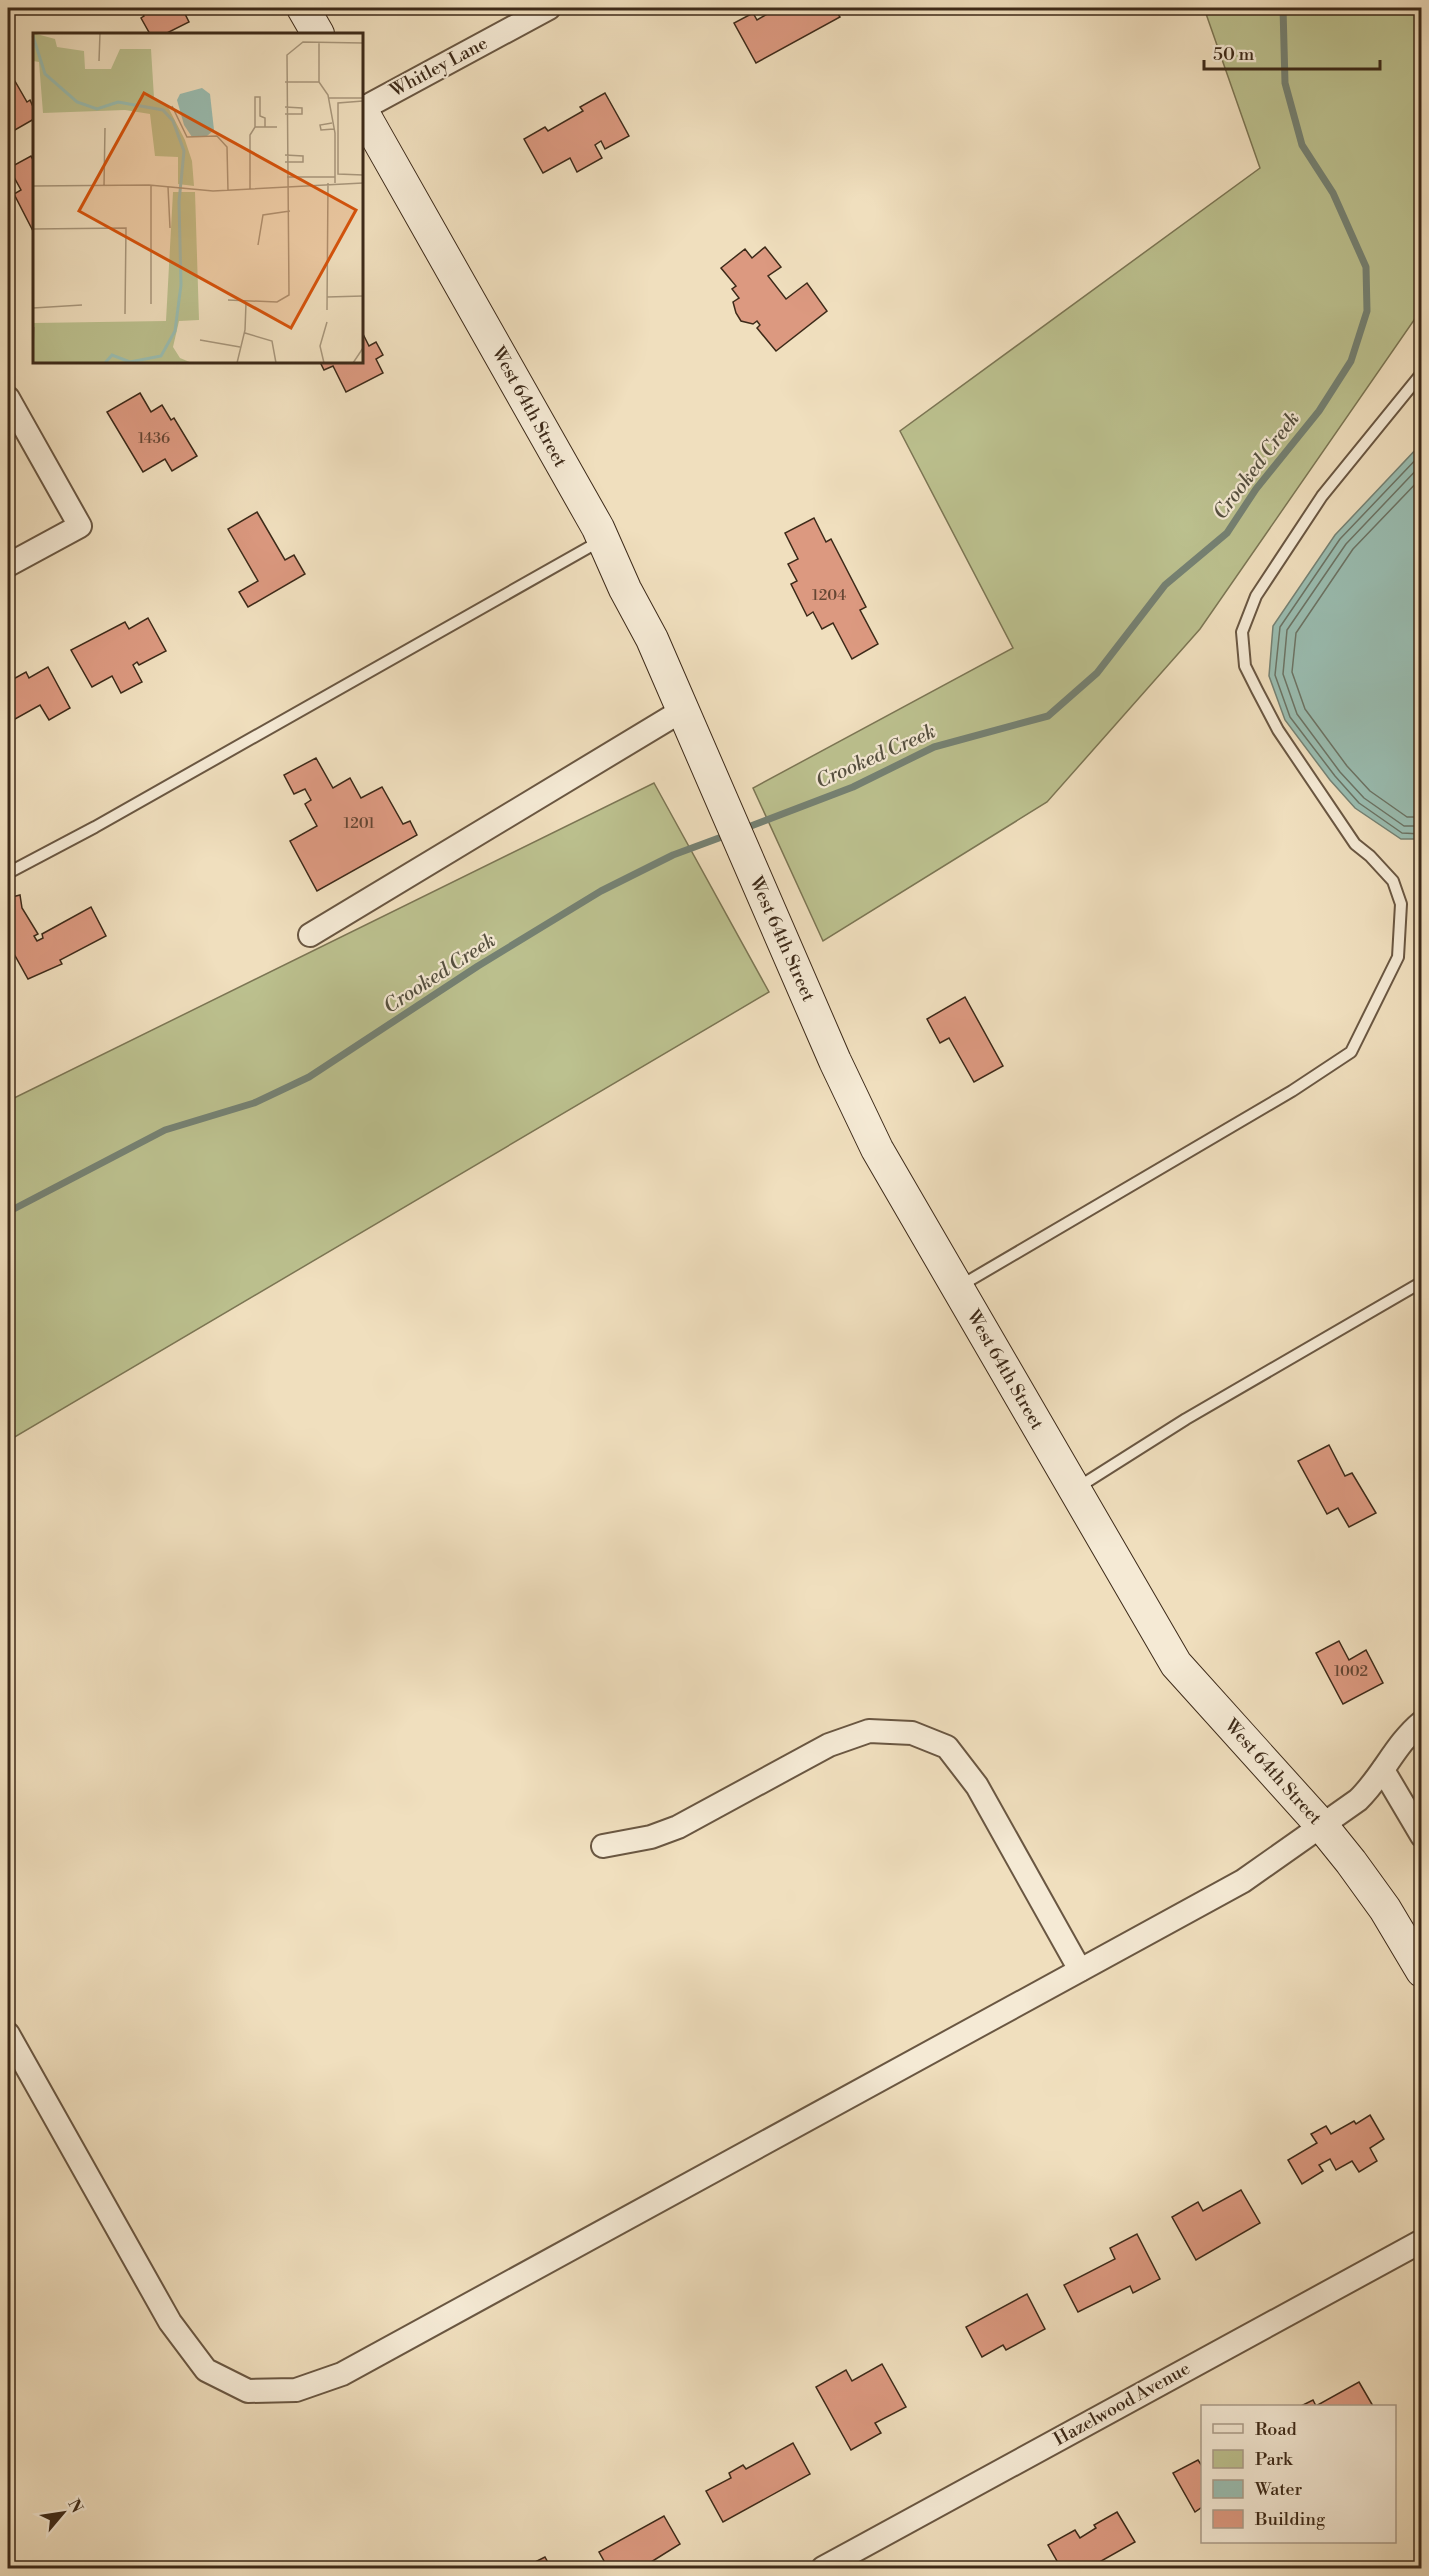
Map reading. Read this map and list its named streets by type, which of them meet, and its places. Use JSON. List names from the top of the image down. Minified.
{"streets":{"street":["Whitley Lane","West 64th Street","Hazelwood Avenue"]},"water":["Crooked Creek"],"house_numbers":["1436","1204","1201","1002"],"legend":["Road","Park","Water","Building"],"scale_bar":"50 m","north":"top right"}
